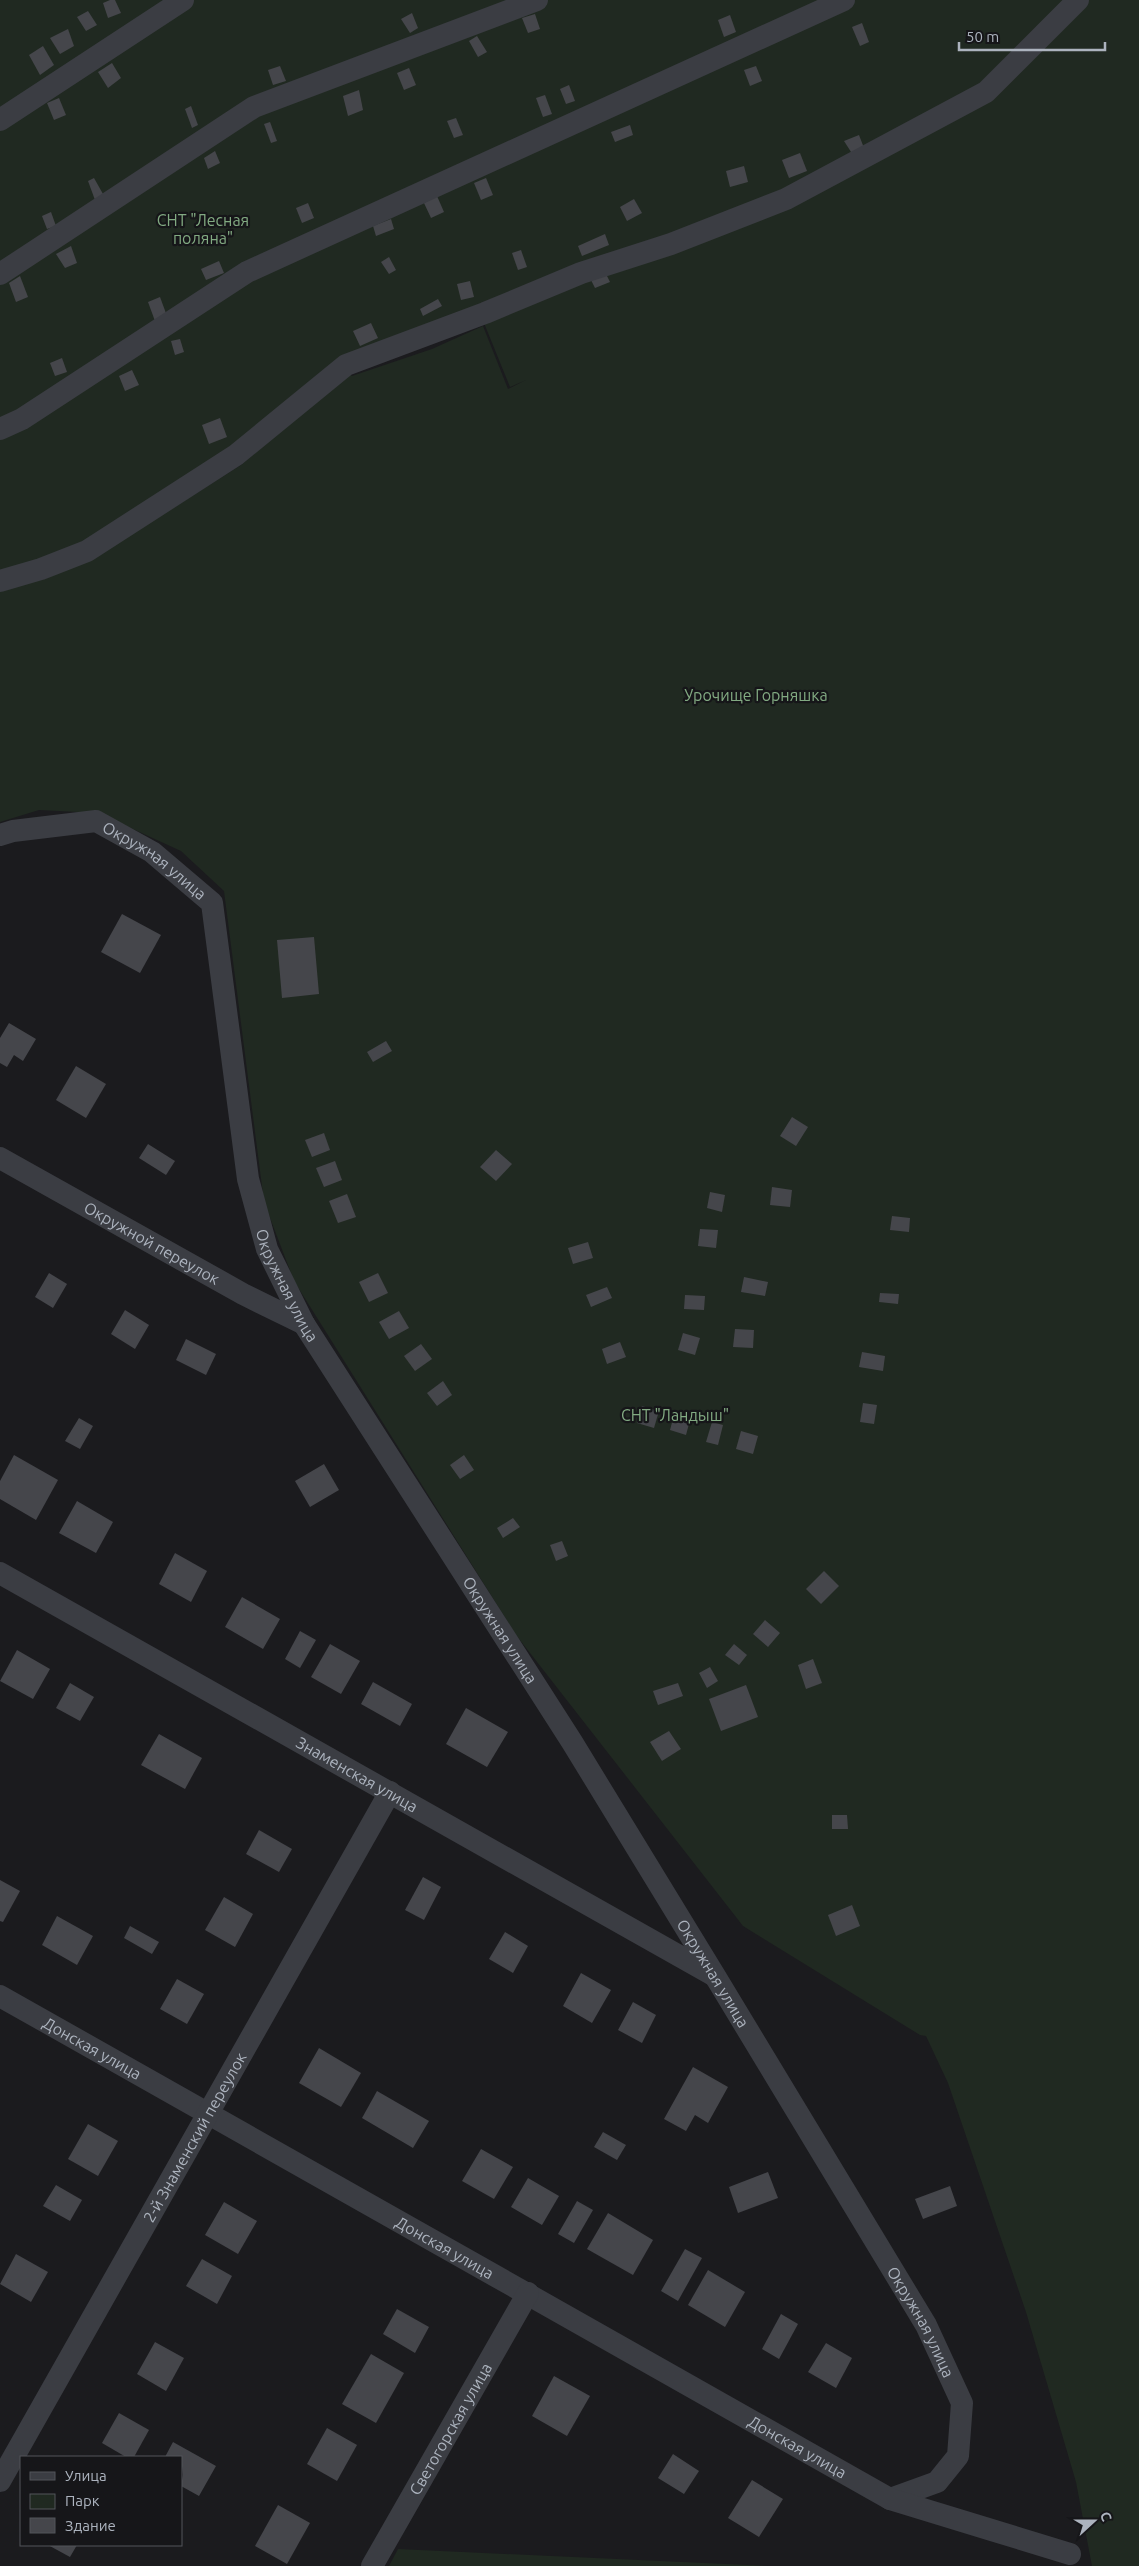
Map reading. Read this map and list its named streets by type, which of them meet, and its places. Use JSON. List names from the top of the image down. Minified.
{"streets":{"street":["Окружная улица","Окружной переулок","Знаменская улица","Донская улица","2-й Знаменский переулок","Светогорская улица"]},"crossings":[["Окружная улица","Окружной переулок"],["Окружная улица","Знаменская улица"],["Окружная улица","Донская улица"],["Знаменская улица","2-й Знаменский переулок"],["Донская улица","2-й Знаменский переулок"],["Донская улица","Светогорская улица"]],"parks":["СНТ \"Лесная поляна\"","Урочище Горняшка","СНТ \"Ландыш\""],"legend":["Улица","Парк","Здание"],"scale_bar":"50 m","north":"right"}
